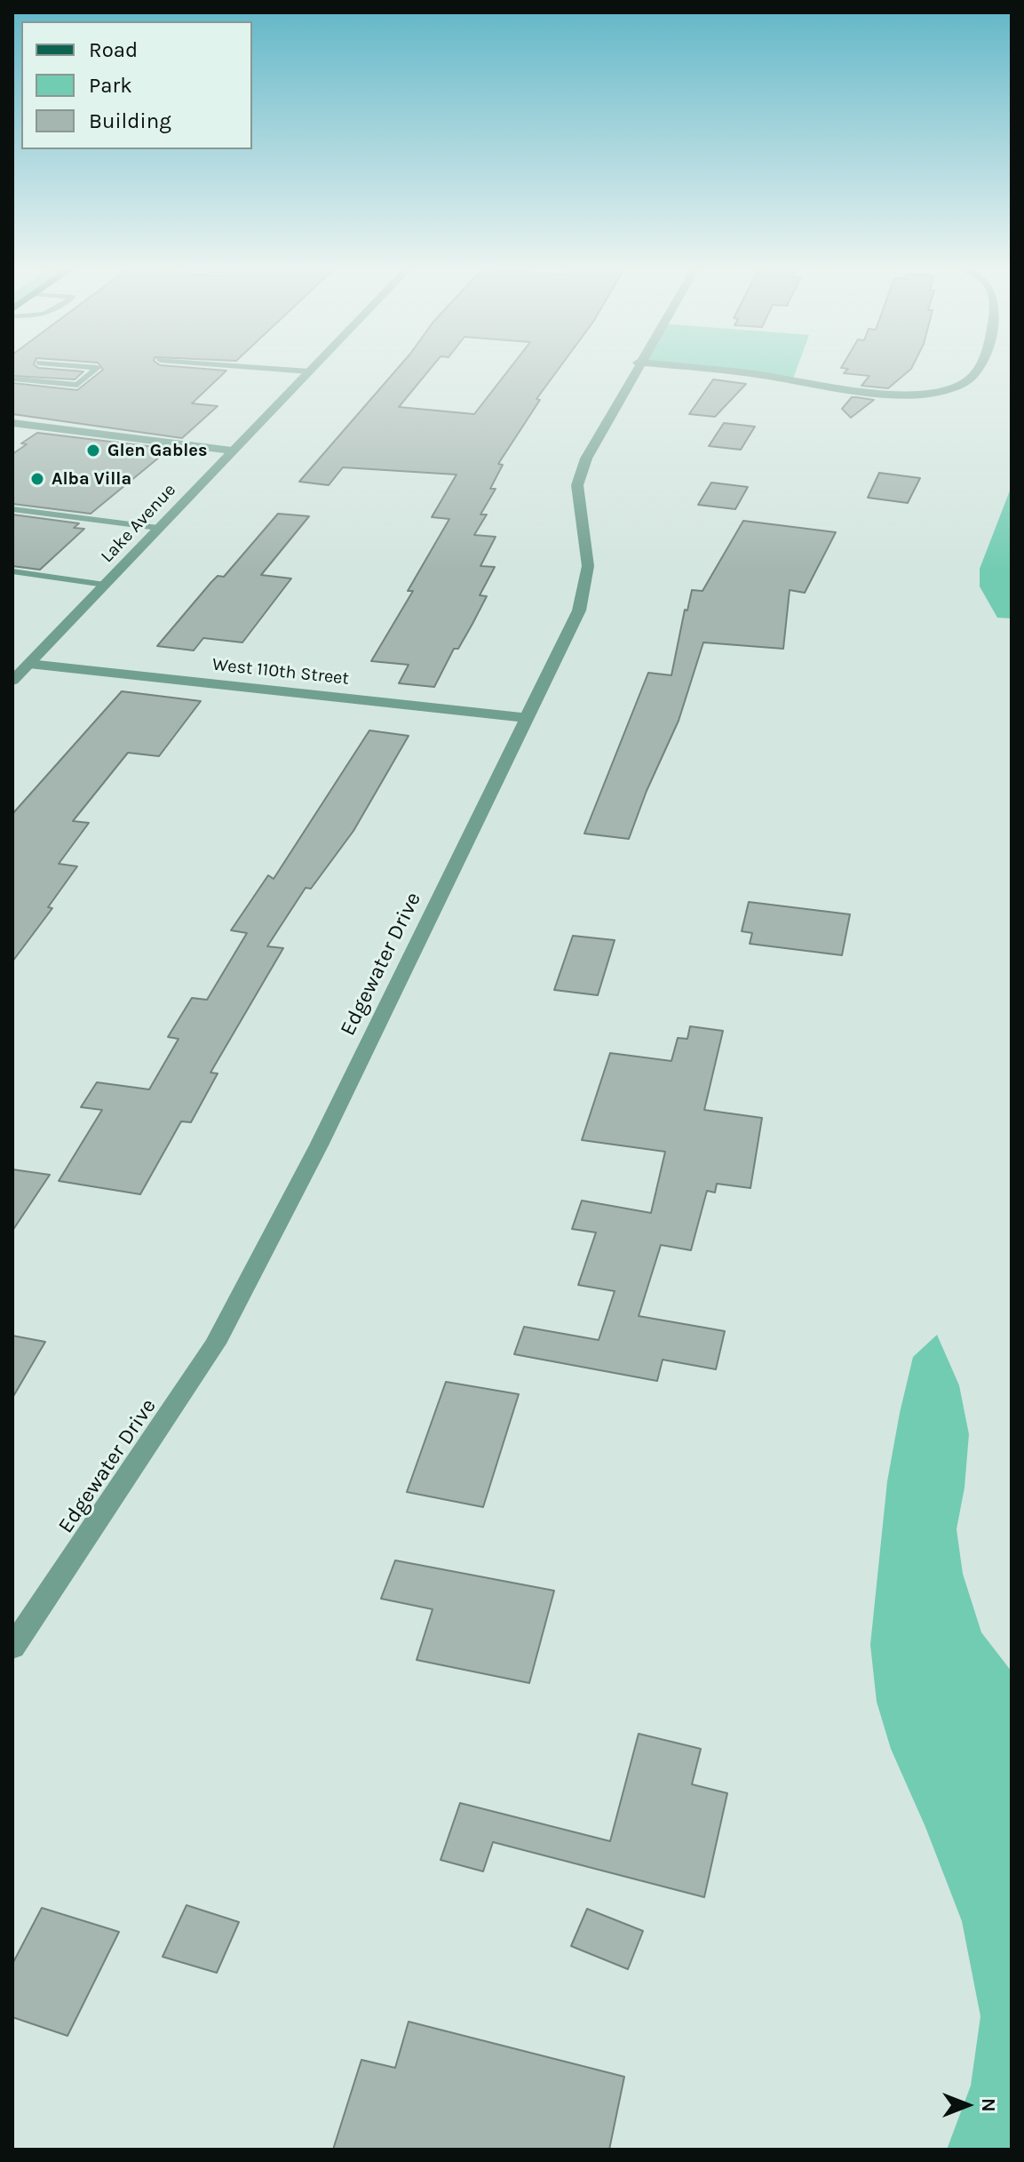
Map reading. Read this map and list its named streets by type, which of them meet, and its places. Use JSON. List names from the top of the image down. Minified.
{"streets":{"street":["Lake Avenue","West 110th Street","Edgewater Drive"]},"crossings":[["Lake Avenue","West 110th Street"],["West 110th Street","Edgewater Drive"]],"places":["Glen Gables","Alba Villa"],"legend":["Road","Park","Building"],"north":"right"}
